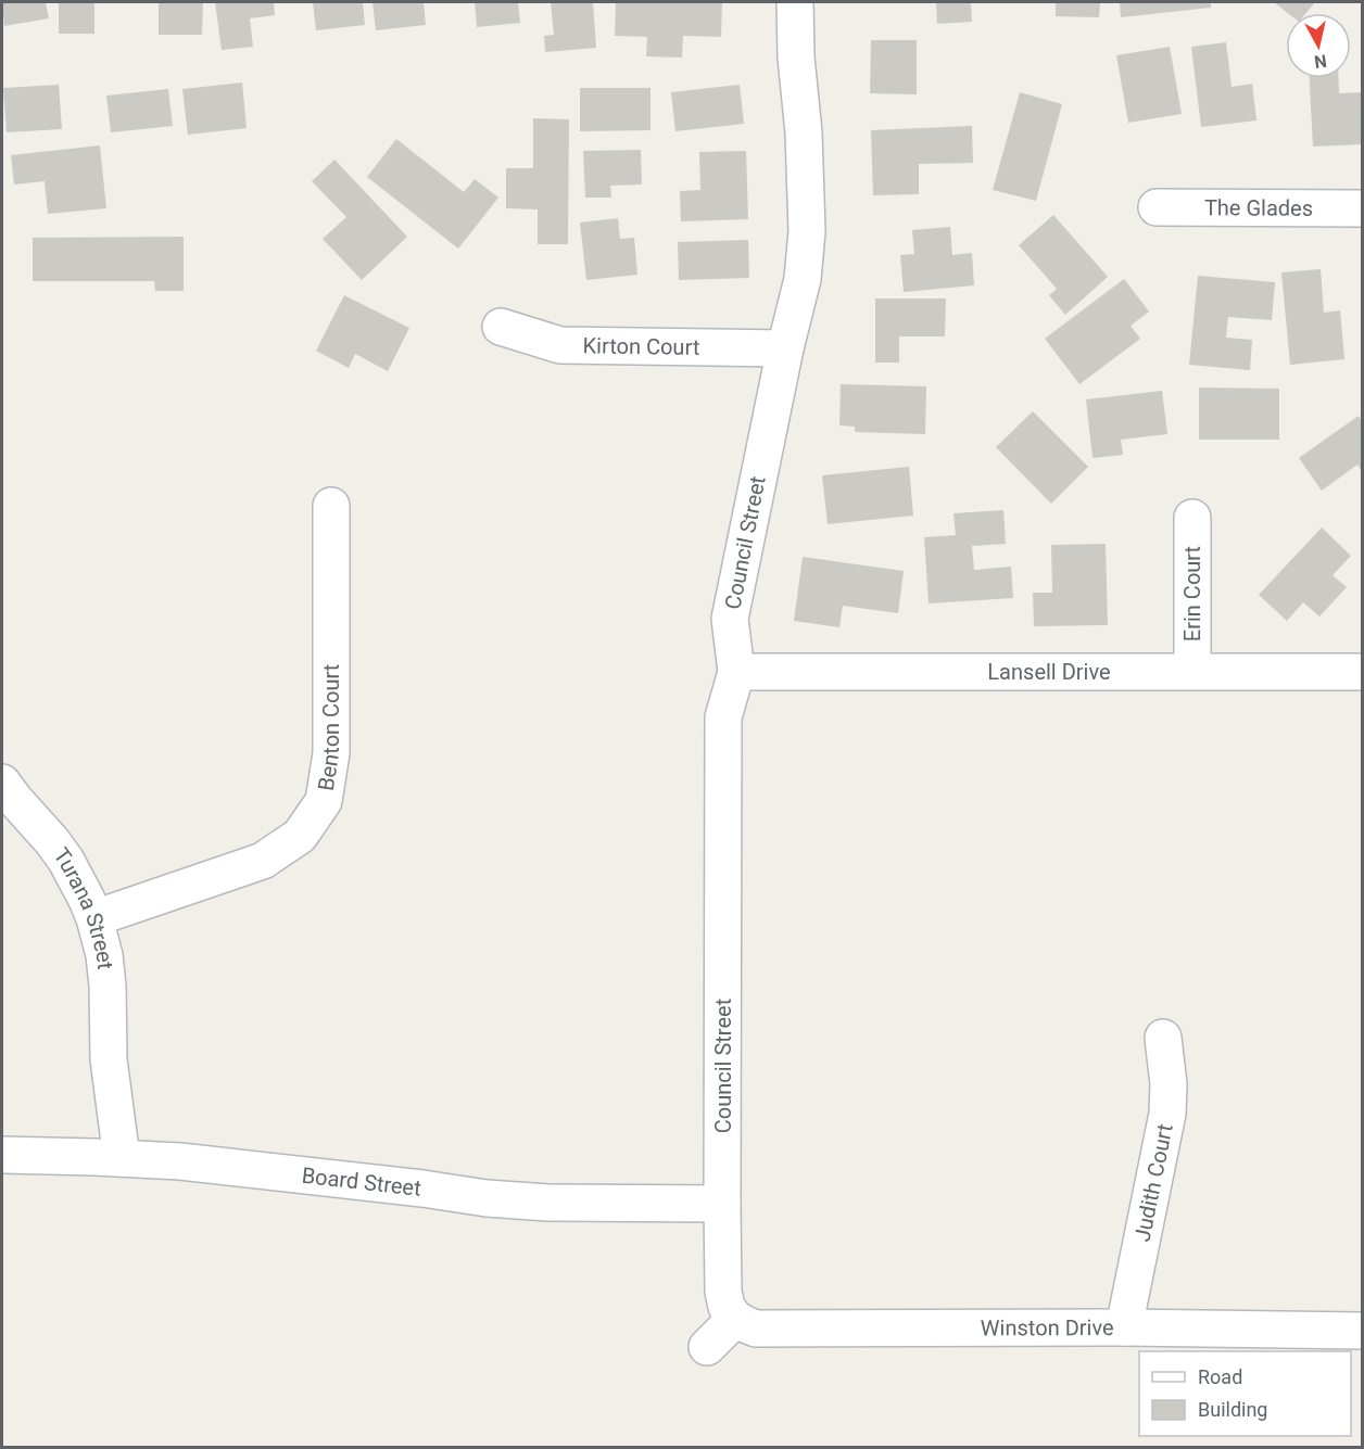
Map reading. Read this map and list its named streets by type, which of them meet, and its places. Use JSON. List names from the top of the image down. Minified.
{"streets":{"street":["The Glades","Kirton Court","Council Street","Erin Court","Lansell Drive","Benton Court","Turana Street","Board Street","Judith Court","Winston Drive"]},"crossings":[["Kirton Court","Council Street"],["Council Street","Lansell Drive"],["Council Street","Board Street"],["Erin Court","Lansell Drive"],["Benton Court","Turana Street"],["Turana Street","Board Street"],["Judith Court","Winston Drive"]],"legend":["Road","Building"],"north":"bottom"}
